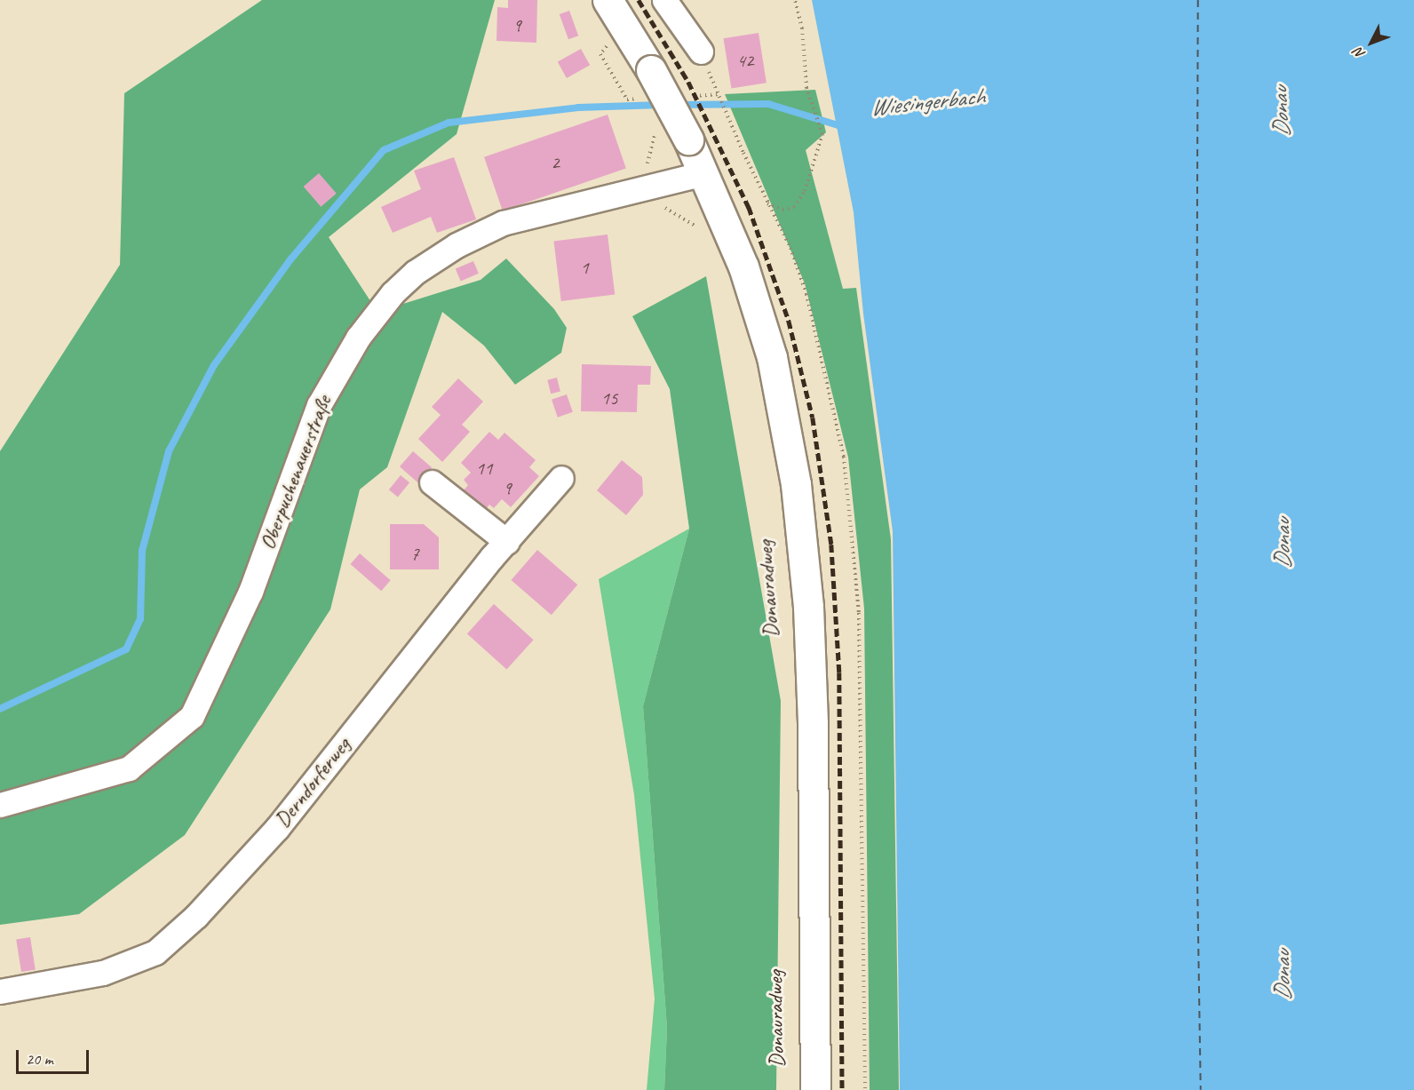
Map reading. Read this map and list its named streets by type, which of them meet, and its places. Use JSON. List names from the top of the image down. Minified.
{"streets":{"street":["Oberpuchenauerstraße","Derndorferweg"]},"water":["Wiesingerbach","Donau"],"house_numbers":["9","42","2","1","15","11","9","7"],"scale_bar":"20 m","north":"bottom left"}
